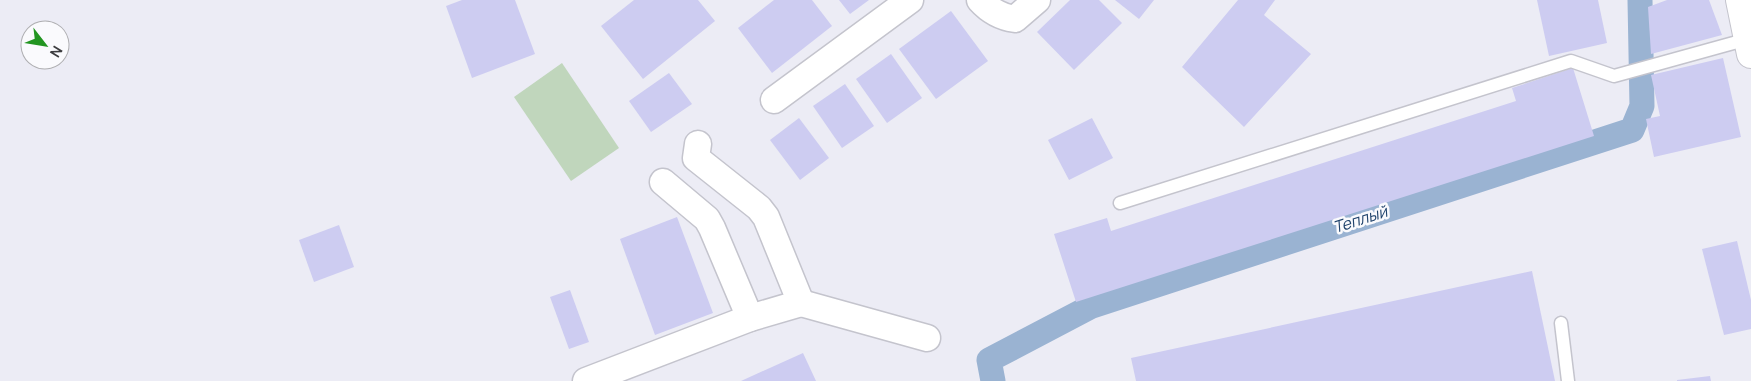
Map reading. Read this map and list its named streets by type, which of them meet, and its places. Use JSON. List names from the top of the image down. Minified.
{"water":["Теплый"],"north":"bottom right"}
